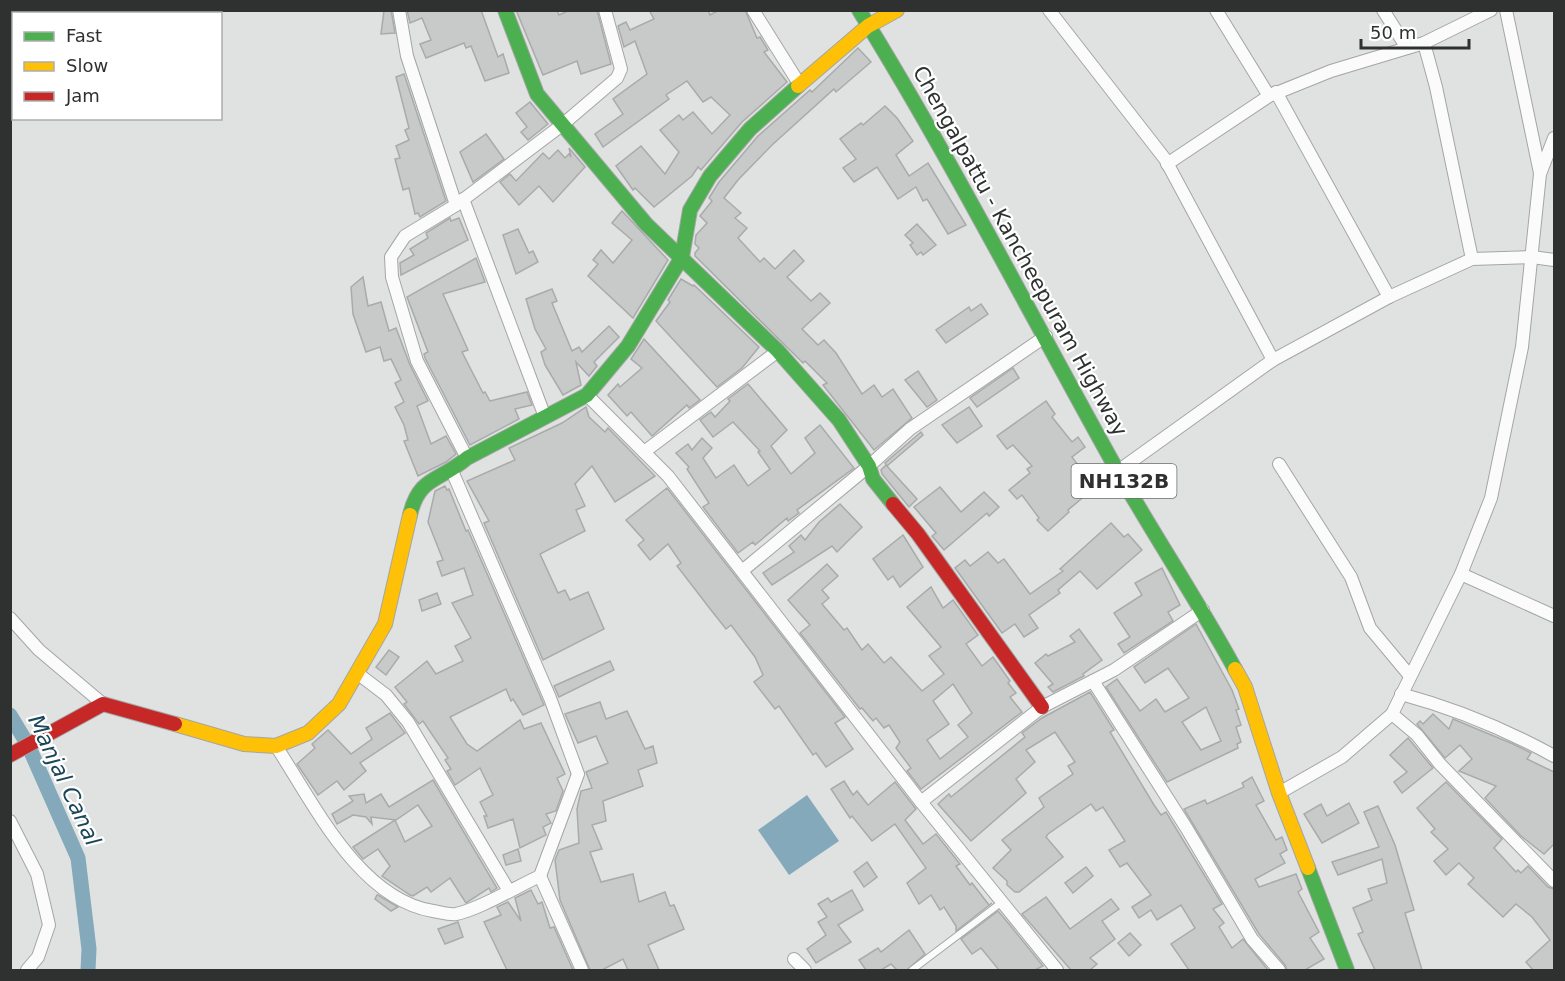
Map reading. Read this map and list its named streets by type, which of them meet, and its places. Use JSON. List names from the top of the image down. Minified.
{"streets":{"main road":["Chengalpattu - Kancheepuram Highway","NH132B"]},"water":["Manjal Canal"],"legend":["Fast","Slow","Jam"],"scale_bar":"50 m"}
